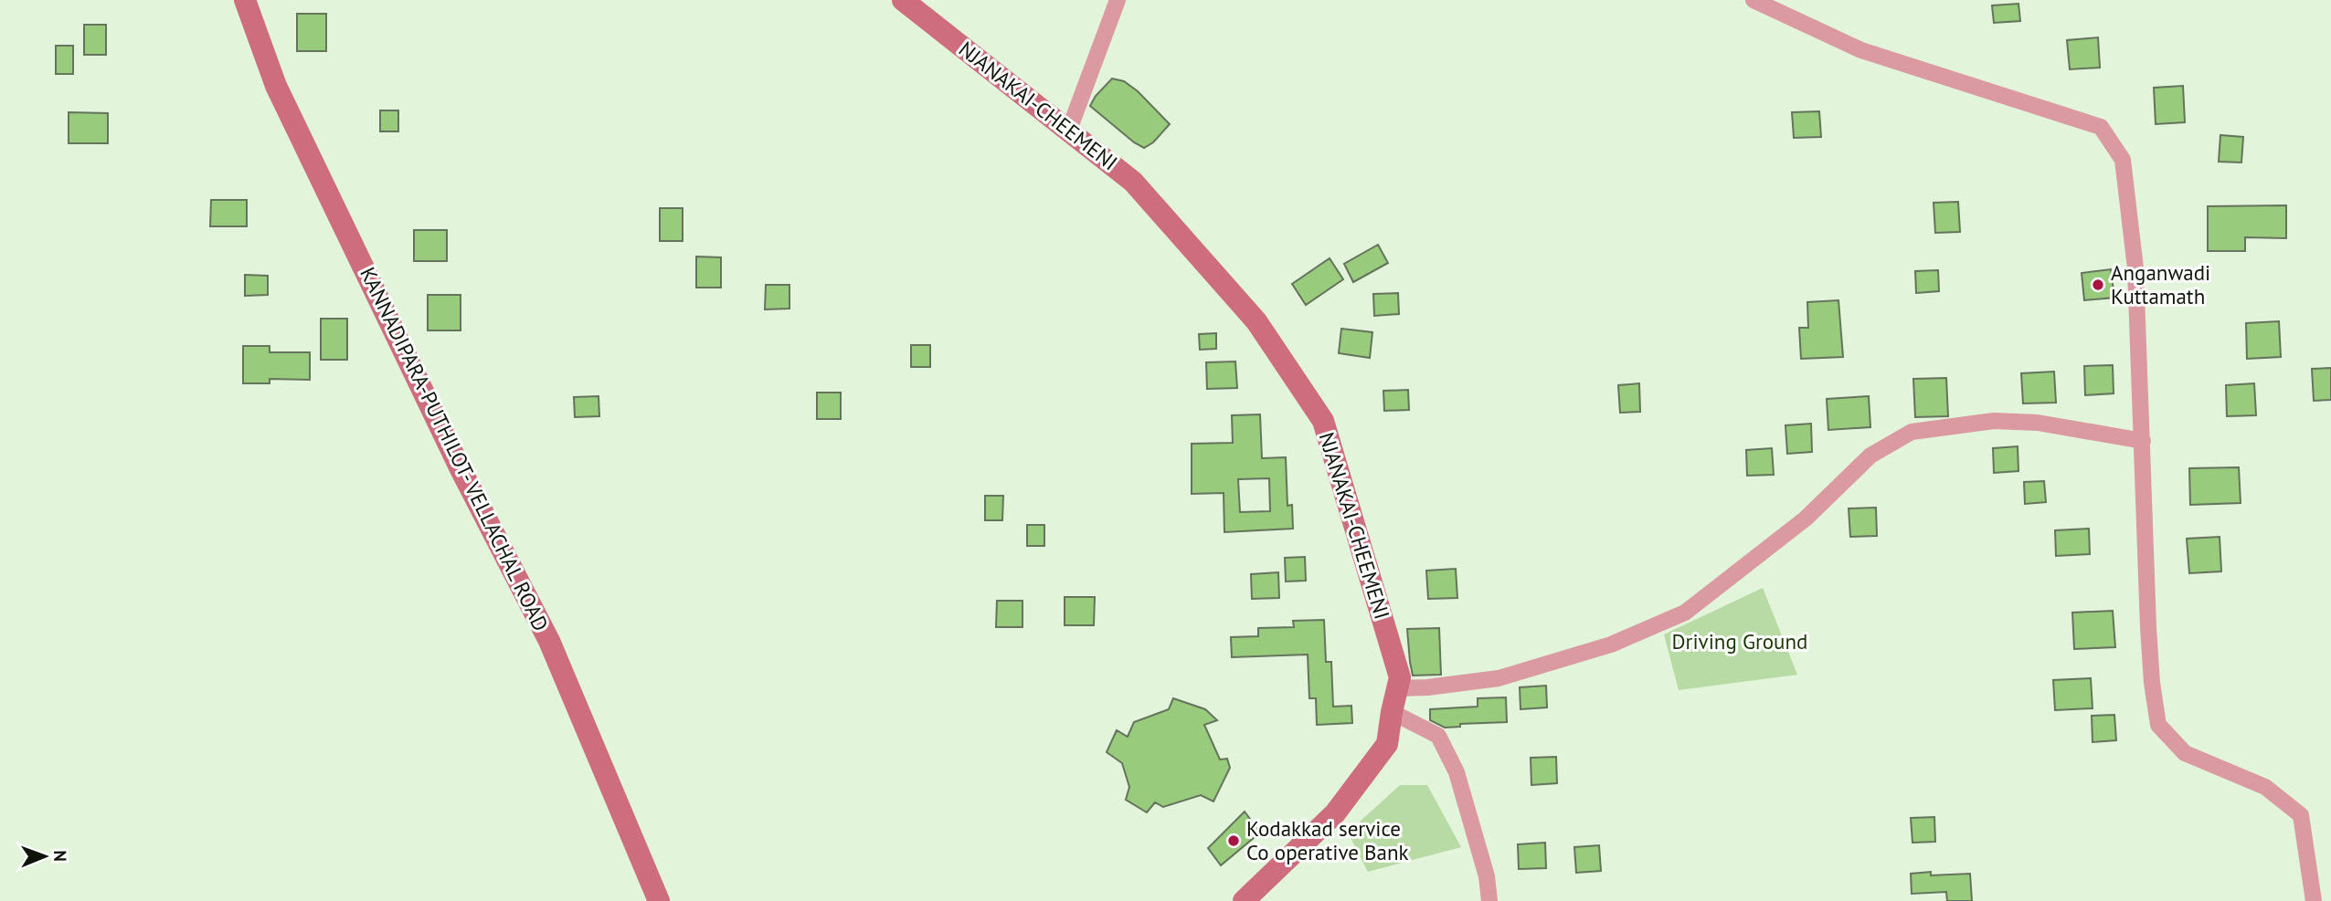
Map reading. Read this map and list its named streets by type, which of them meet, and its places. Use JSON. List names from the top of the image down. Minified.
{"streets":{"main road":["NJANAKAI-CHEEMENI","KANNADIPARA-PUTHILOT- VELLACHAL ROAD"]},"parks":["Driving Ground"],"places":["Anganwadi Kuttamath","Kodakkad service Co operative Bank"],"north":"right"}
